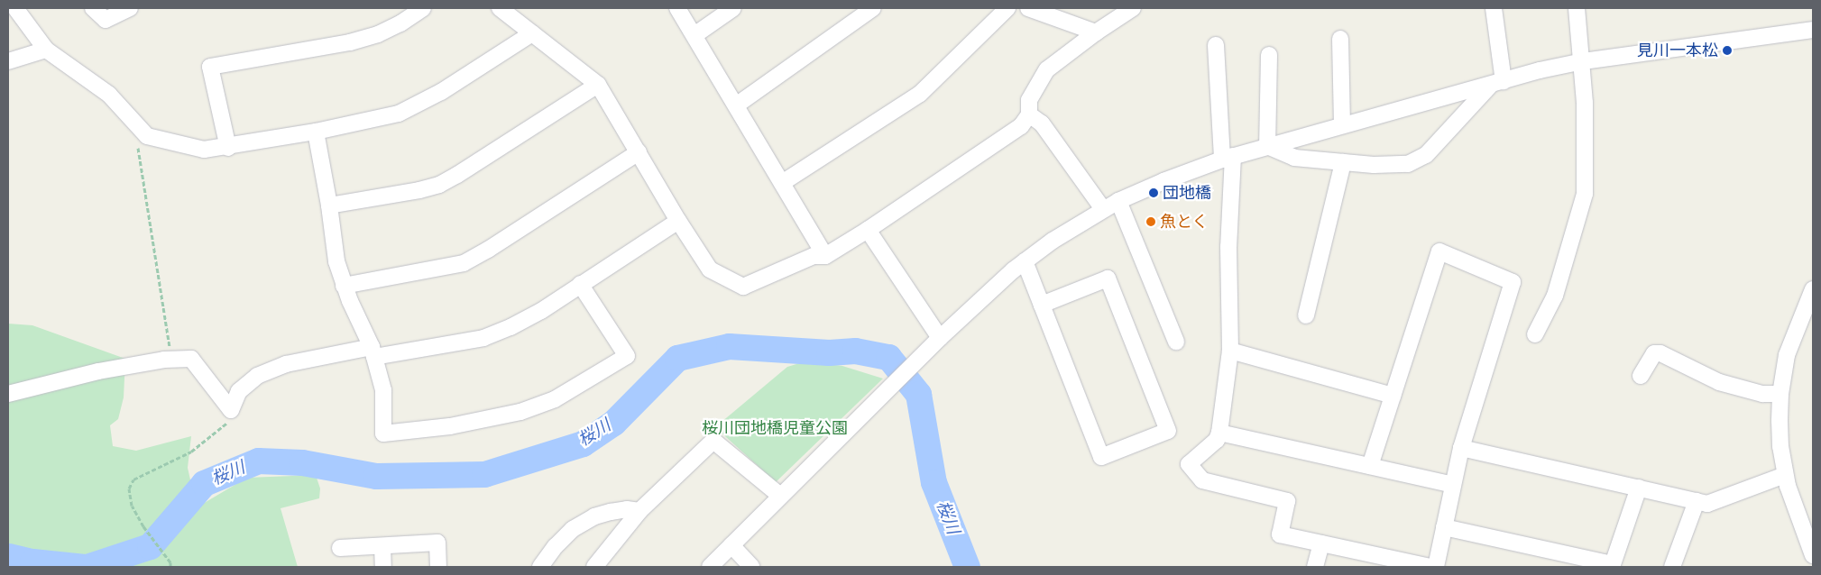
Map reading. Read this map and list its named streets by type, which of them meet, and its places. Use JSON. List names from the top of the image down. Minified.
{"water":["桜川"],"parks":["桜川団地橋児童公園"],"places":["見川一本松","団地橋","魚とく"]}
